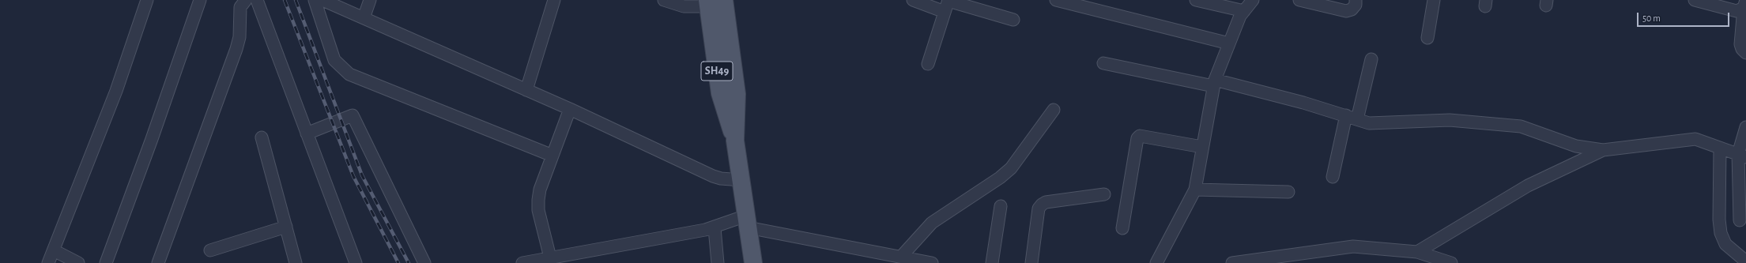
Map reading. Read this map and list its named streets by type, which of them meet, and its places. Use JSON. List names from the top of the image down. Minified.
{"streets":{"main road":["SH49"]},"scale_bar":"50 m"}
